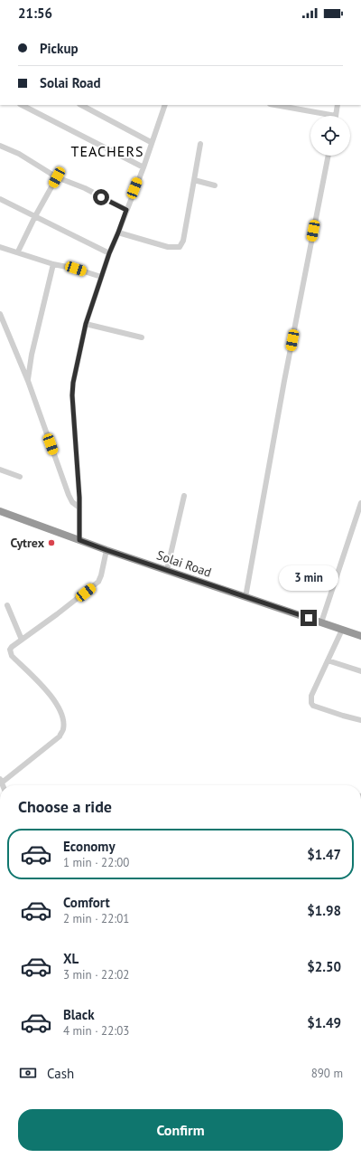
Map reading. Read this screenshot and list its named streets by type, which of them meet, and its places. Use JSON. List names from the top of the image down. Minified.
{"streets":{"highway":["Solai Road"]},"districts":["TEACHERS"],"places":["Cytrex"],"page":{"status":"21:56","banner":["Pickup","Solai Road"],"bubble":"3 min","heading":"Choose a ride","list":[{"name":"Economy","note":"1 min · 22:00","value":"$1.47"},{"name":"Comfort","note":"2 min · 22:01","value":"$1.98"},{"name":"XL","note":"3 min · 22:02","value":"$2.50"},{"name":"Black","note":"4 min · 22:03","value":"$1.49"}],"pay":["Cash","890 m"],"buttons":"Confirm"}}
